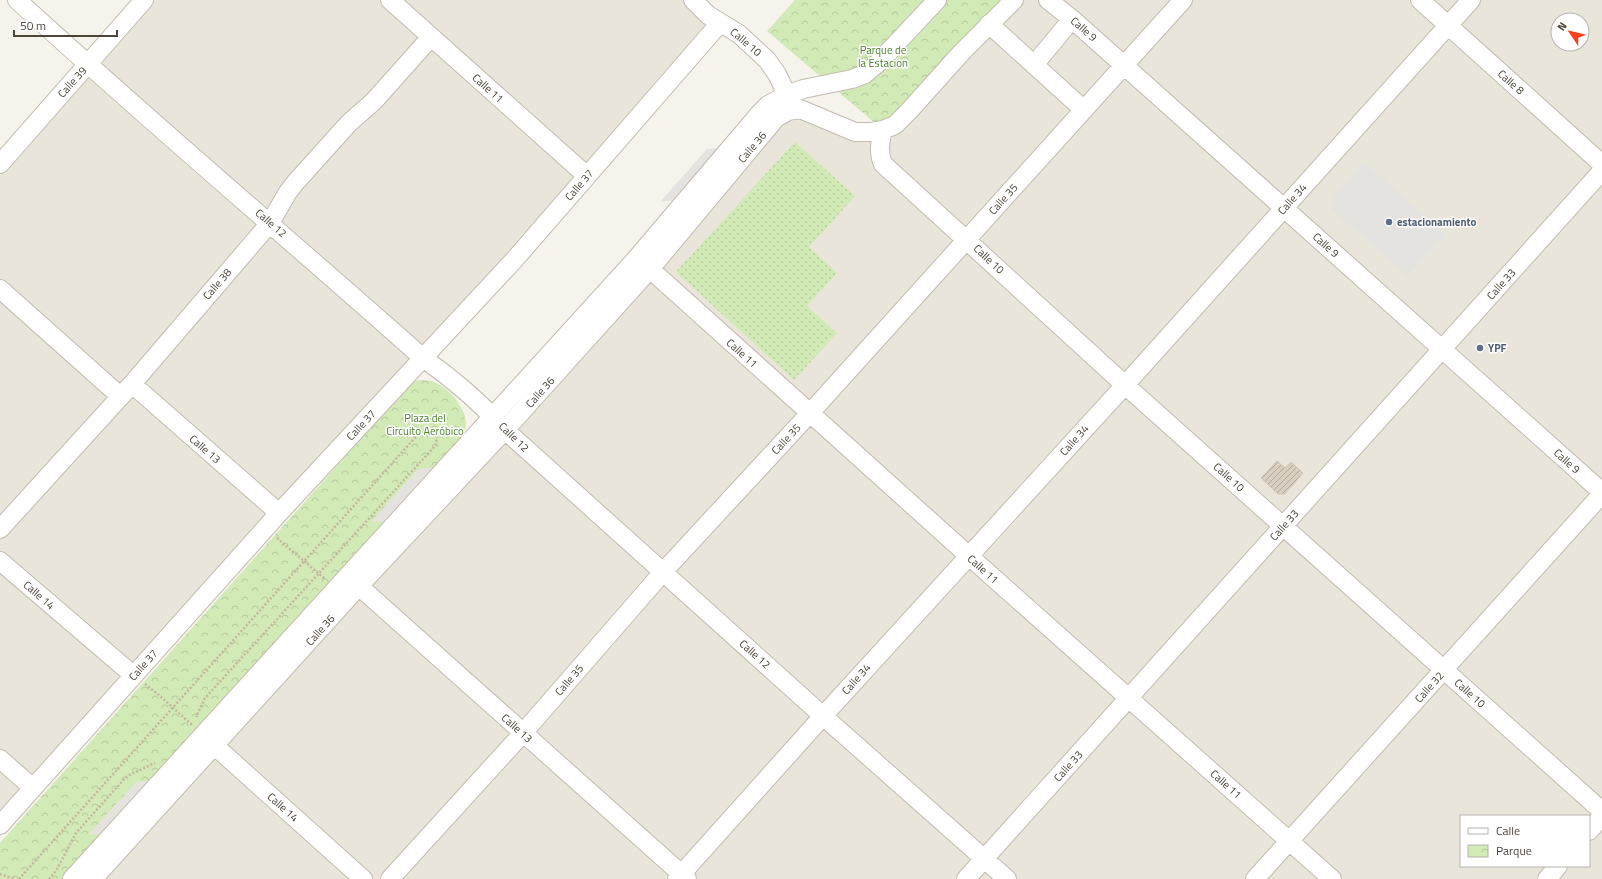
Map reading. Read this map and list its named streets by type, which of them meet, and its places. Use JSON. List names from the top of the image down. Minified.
{"streets":{"street":["Calle 9","Calle 10","Calle 39","Calle 8","Calle 11","Calle 36","Calle 37","Calle 35","Calle 34","Calle 12","Calle 38","Calle 33","Calle 13","Calle 14","Calle 32"]},"crossings":[["Calle 9","Calle 35"],["Calle 9","Calle 34"],["Calle 9","Calle 33"],["Calle 9","Calle 32"],["Calle 10","Calle 36"],["Calle 10","Calle 37"],["Calle 10","Calle 35"],["Calle 10","Calle 34"],["Calle 10","Calle 33"],["Calle 10","Calle 32"],["Calle 39","Calle 12"],["Calle 8","Calle 34"],["Calle 11","Calle 36"],["Calle 11","Calle 37"],["Calle 11","Calle 35"],["Calle 11","Calle 34"],["Calle 11","Calle 38"],["Calle 11","Calle 33"],["Calle 11","Calle 32"],["Calle 36","Calle 12"],["Calle 36","Calle 13"],["Calle 36","Calle 14"],["Calle 37","Calle 12"],["Calle 37","Calle 13"],["Calle 37","Calle 14"],["Calle 35","Calle 12"],["Calle 35","Calle 13"],["Calle 34","Calle 12"],["Calle 34","Calle 13"],["Calle 12","Calle 38"],["Calle 12","Calle 33"],["Calle 38","Calle 13"]],"parks":["Parque de la Estacion","Plaza del Circuito Aeróbico"],"places":["estacionamiento","YPF"],"legend":["Calle","Parque"],"scale_bar":"50 m","north":"top left"}
